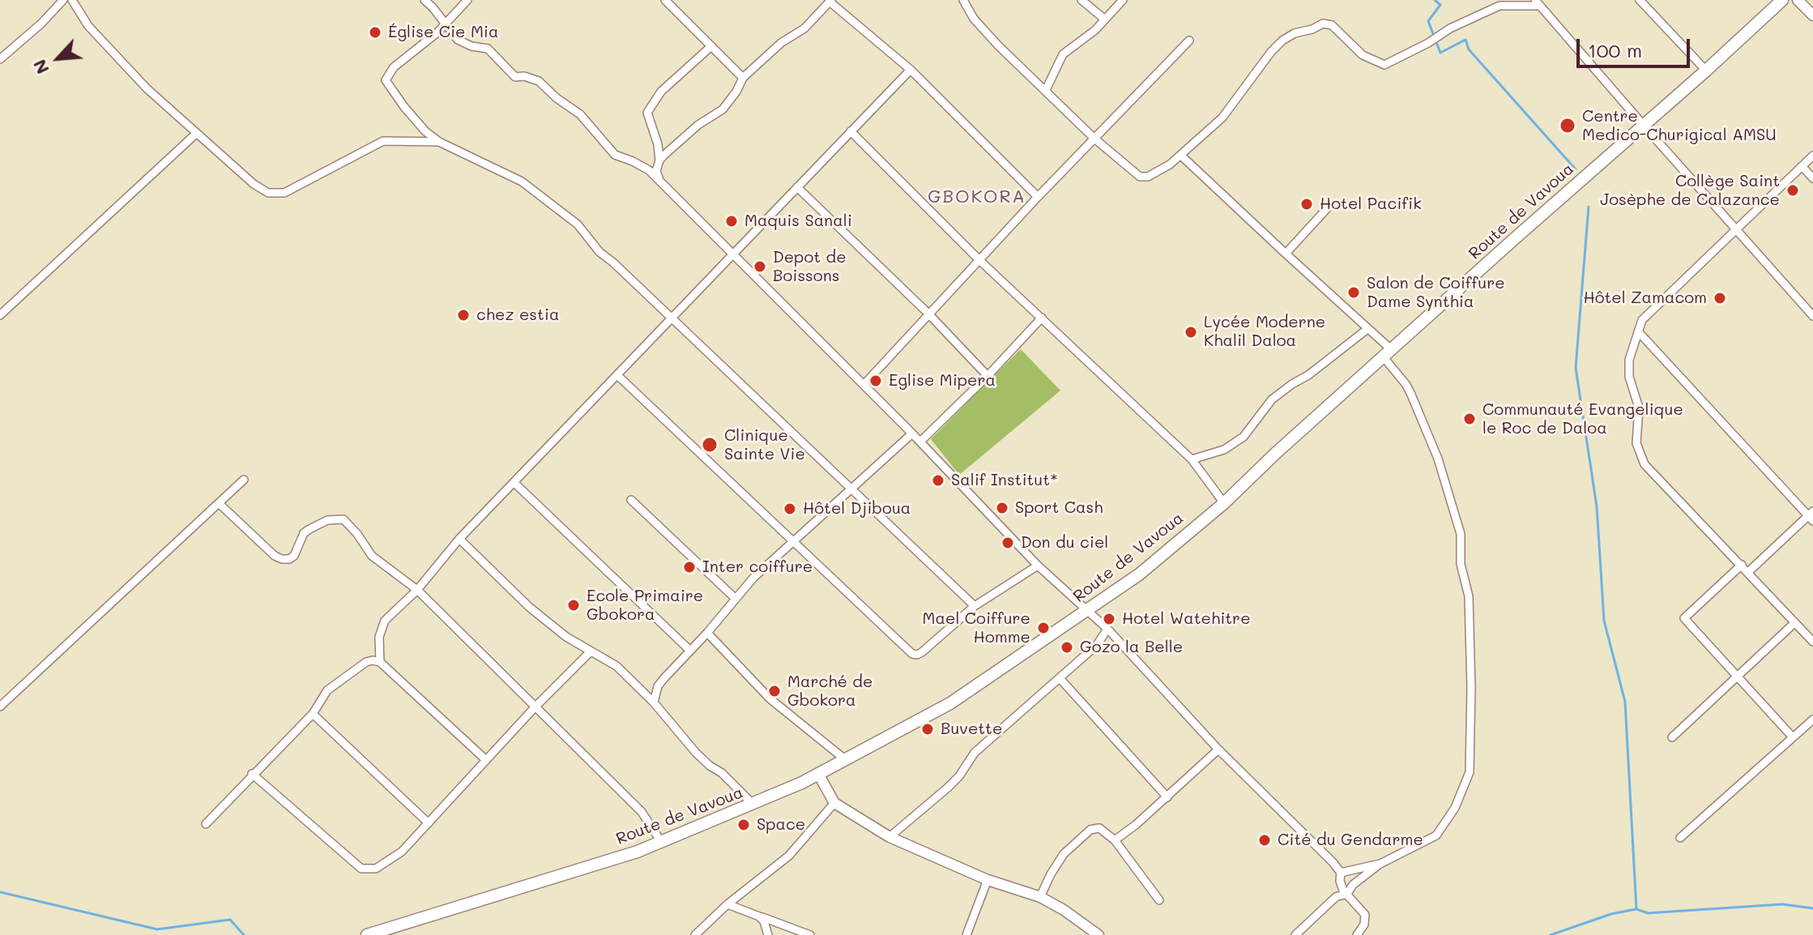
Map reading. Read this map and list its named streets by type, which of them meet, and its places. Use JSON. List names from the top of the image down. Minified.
{"streets":{"main road":["Route de Vavoua"]},"districts":["GBOKORA"],"places":["Église Cie Mia","Centre Medico-Churigical AMSU","Collège Saint Josèphe de Calazance","Hotel Pacifik","Maquis Sanali","Depot de Boissons","Salon de Coiffure Dame Synthia","Hôtel Zamacom","chez estia","Lycée Moderne Khalil Daloa","Eglise Mipera","Communauté Evangelique le Roc de Daloa","Clinique Sainte Vie","Salif Institut*","Sport Cash","Hôtel Djiboua","Don du ciel","Inter coiffure","Ecole Primaire Gbokora","Hotel Watehitre","Mael Coiffure Homme","Gozo la Belle","Marché de Gbokora","Buvette","Space","Cité du Gendarme"],"scale_bar":"100 m","north":"bottom left"}
